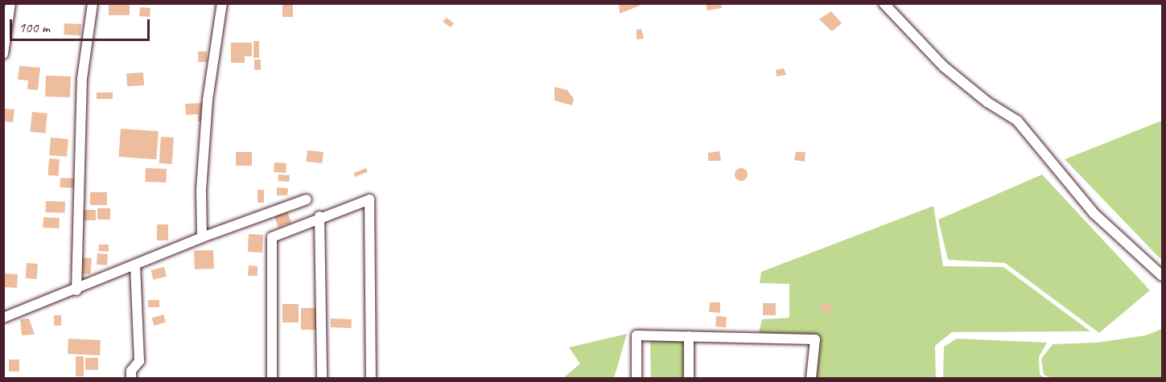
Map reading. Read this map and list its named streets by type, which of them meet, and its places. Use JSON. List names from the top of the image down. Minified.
{"scale_bar":"100 m"}
